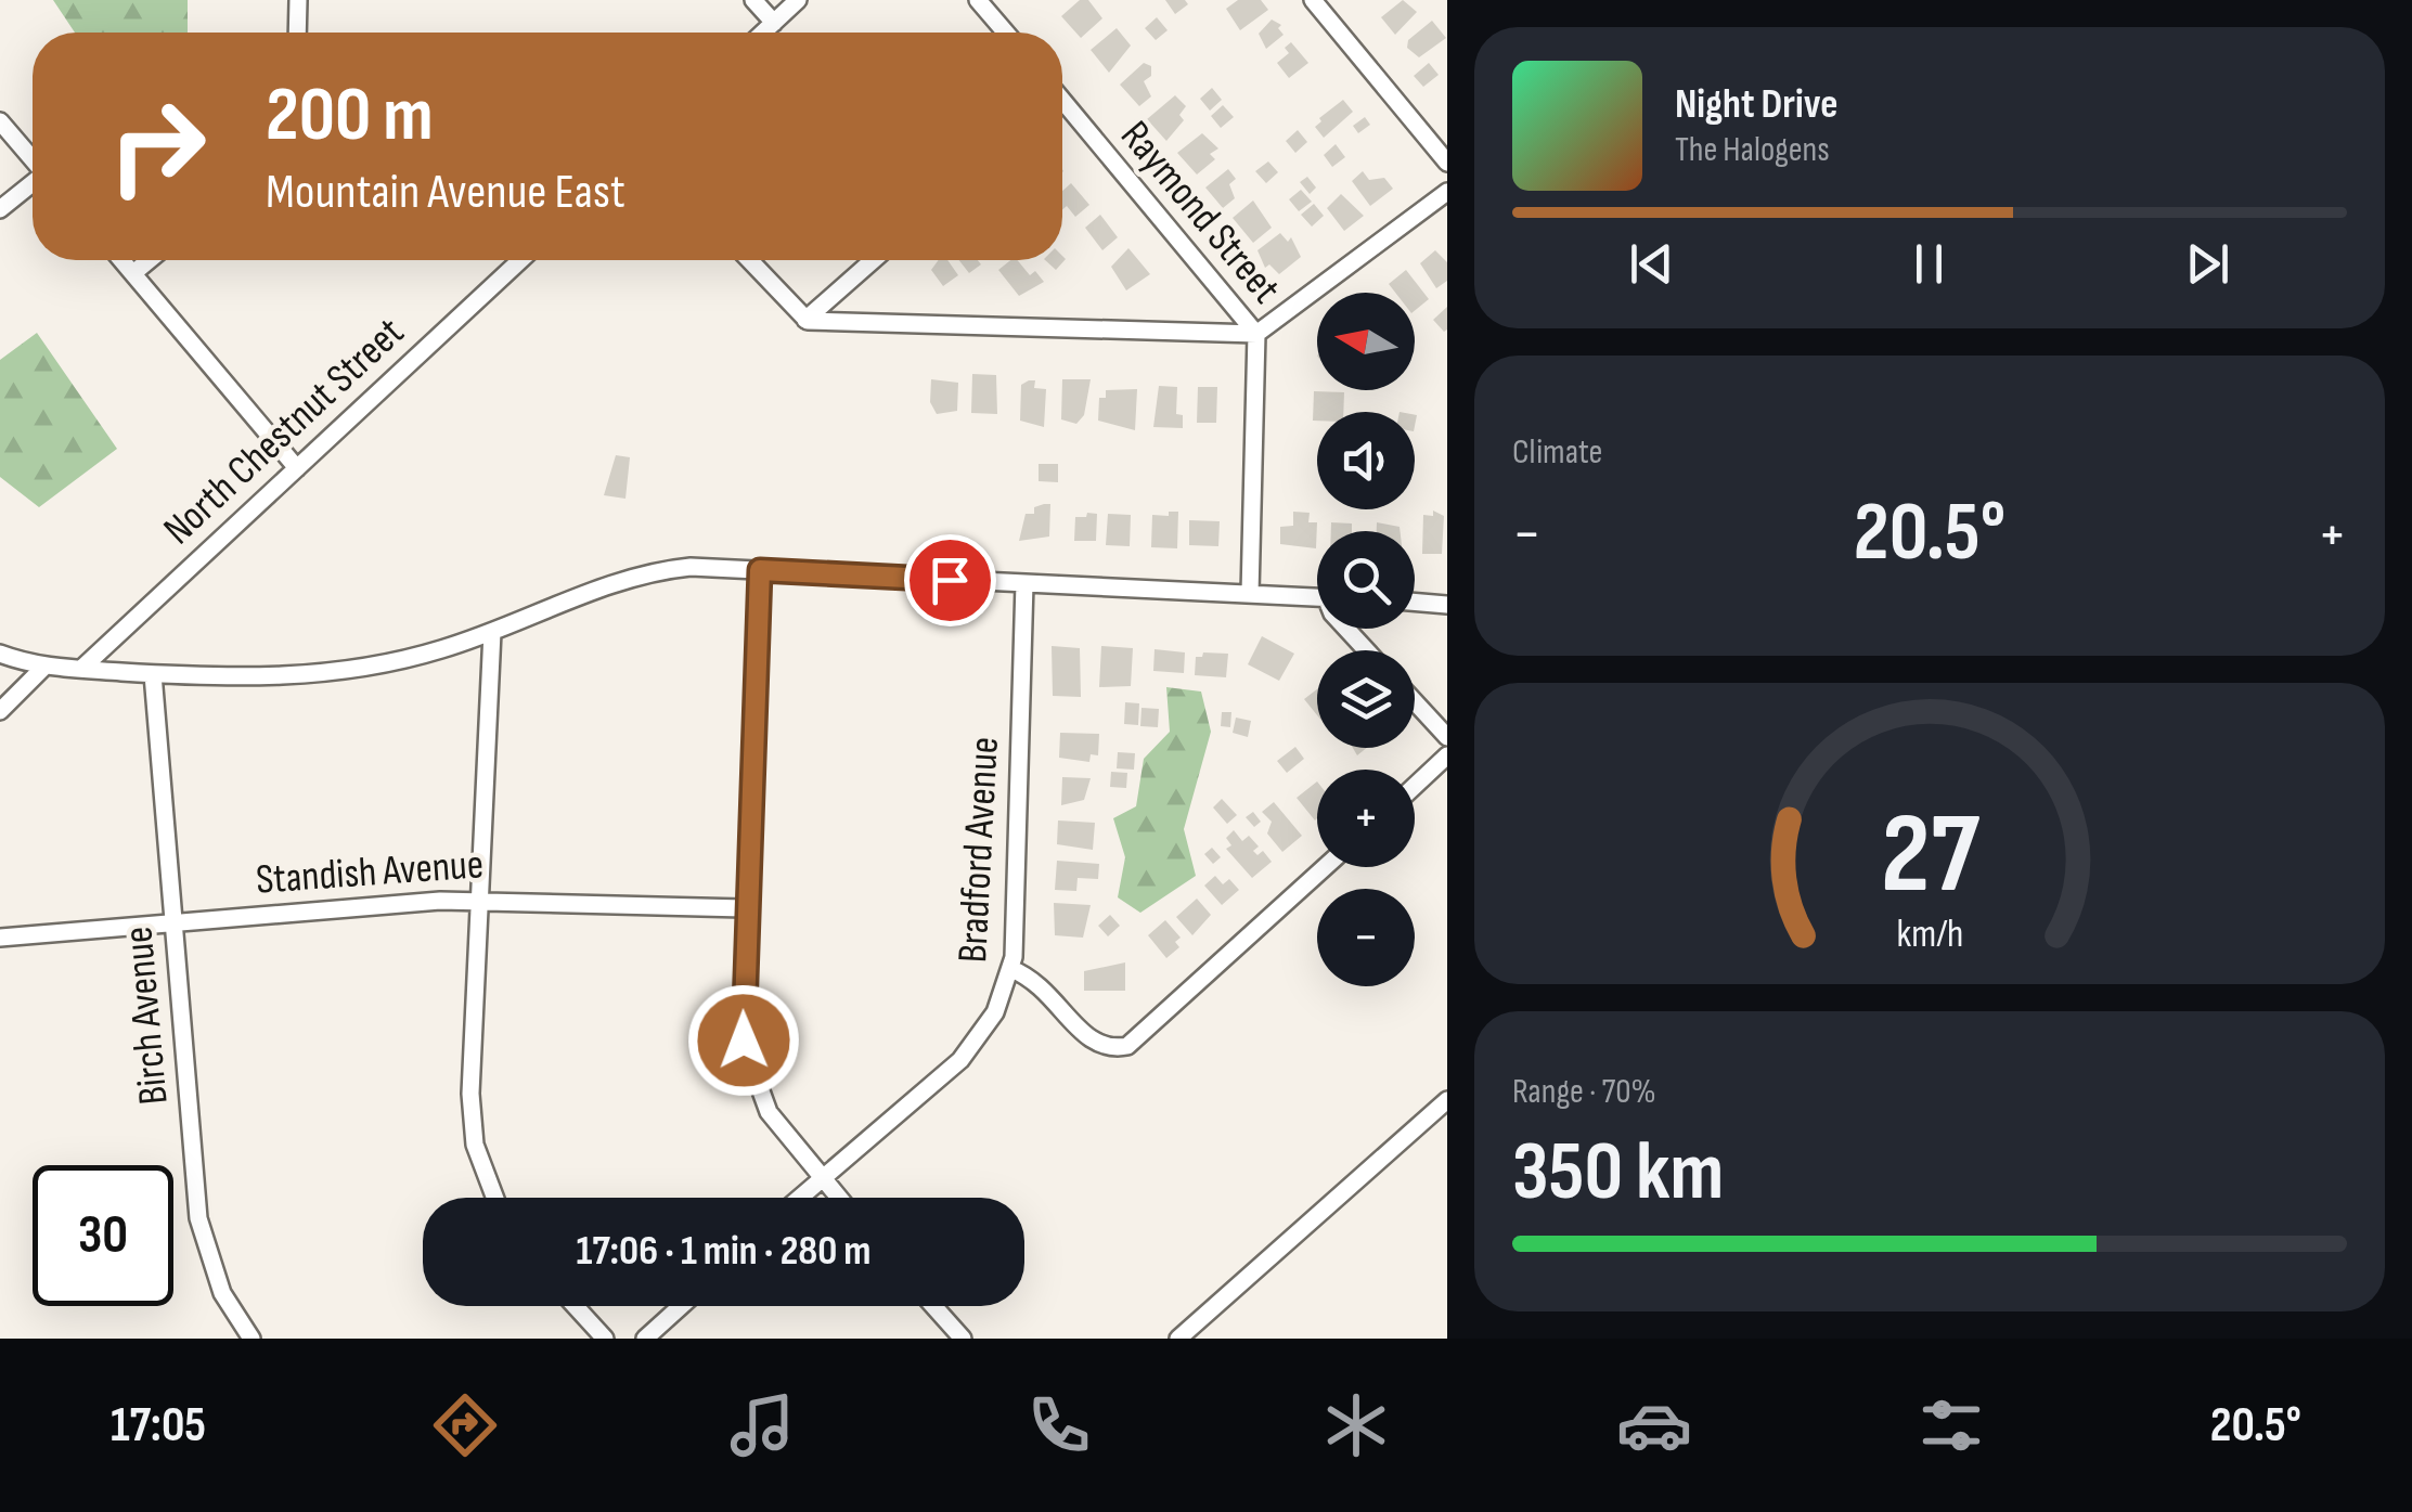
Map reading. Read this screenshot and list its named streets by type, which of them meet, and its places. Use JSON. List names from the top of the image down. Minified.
{"streets":{"street":["Raymond Street","North Chestnut Street","Bradford Avenue","Standish Avenue","Birch Avenue"]},"crossings":[["Standish Avenue","Birch Avenue"]],"north":"left","page":{"turn":["200 m","Mountain Avenue East"],"song":["Night Drive","The Halogens"],"map_buttons":["+","−"],"tile":["Climate",["Range · 70%","350 km"]],"heat":["−","20.5°","+"],"limit":"30","trip":"17:06 · 1 min · 280 m","tabs":["17:05","20.5°"],"gauge":["27","km/h"]}}
